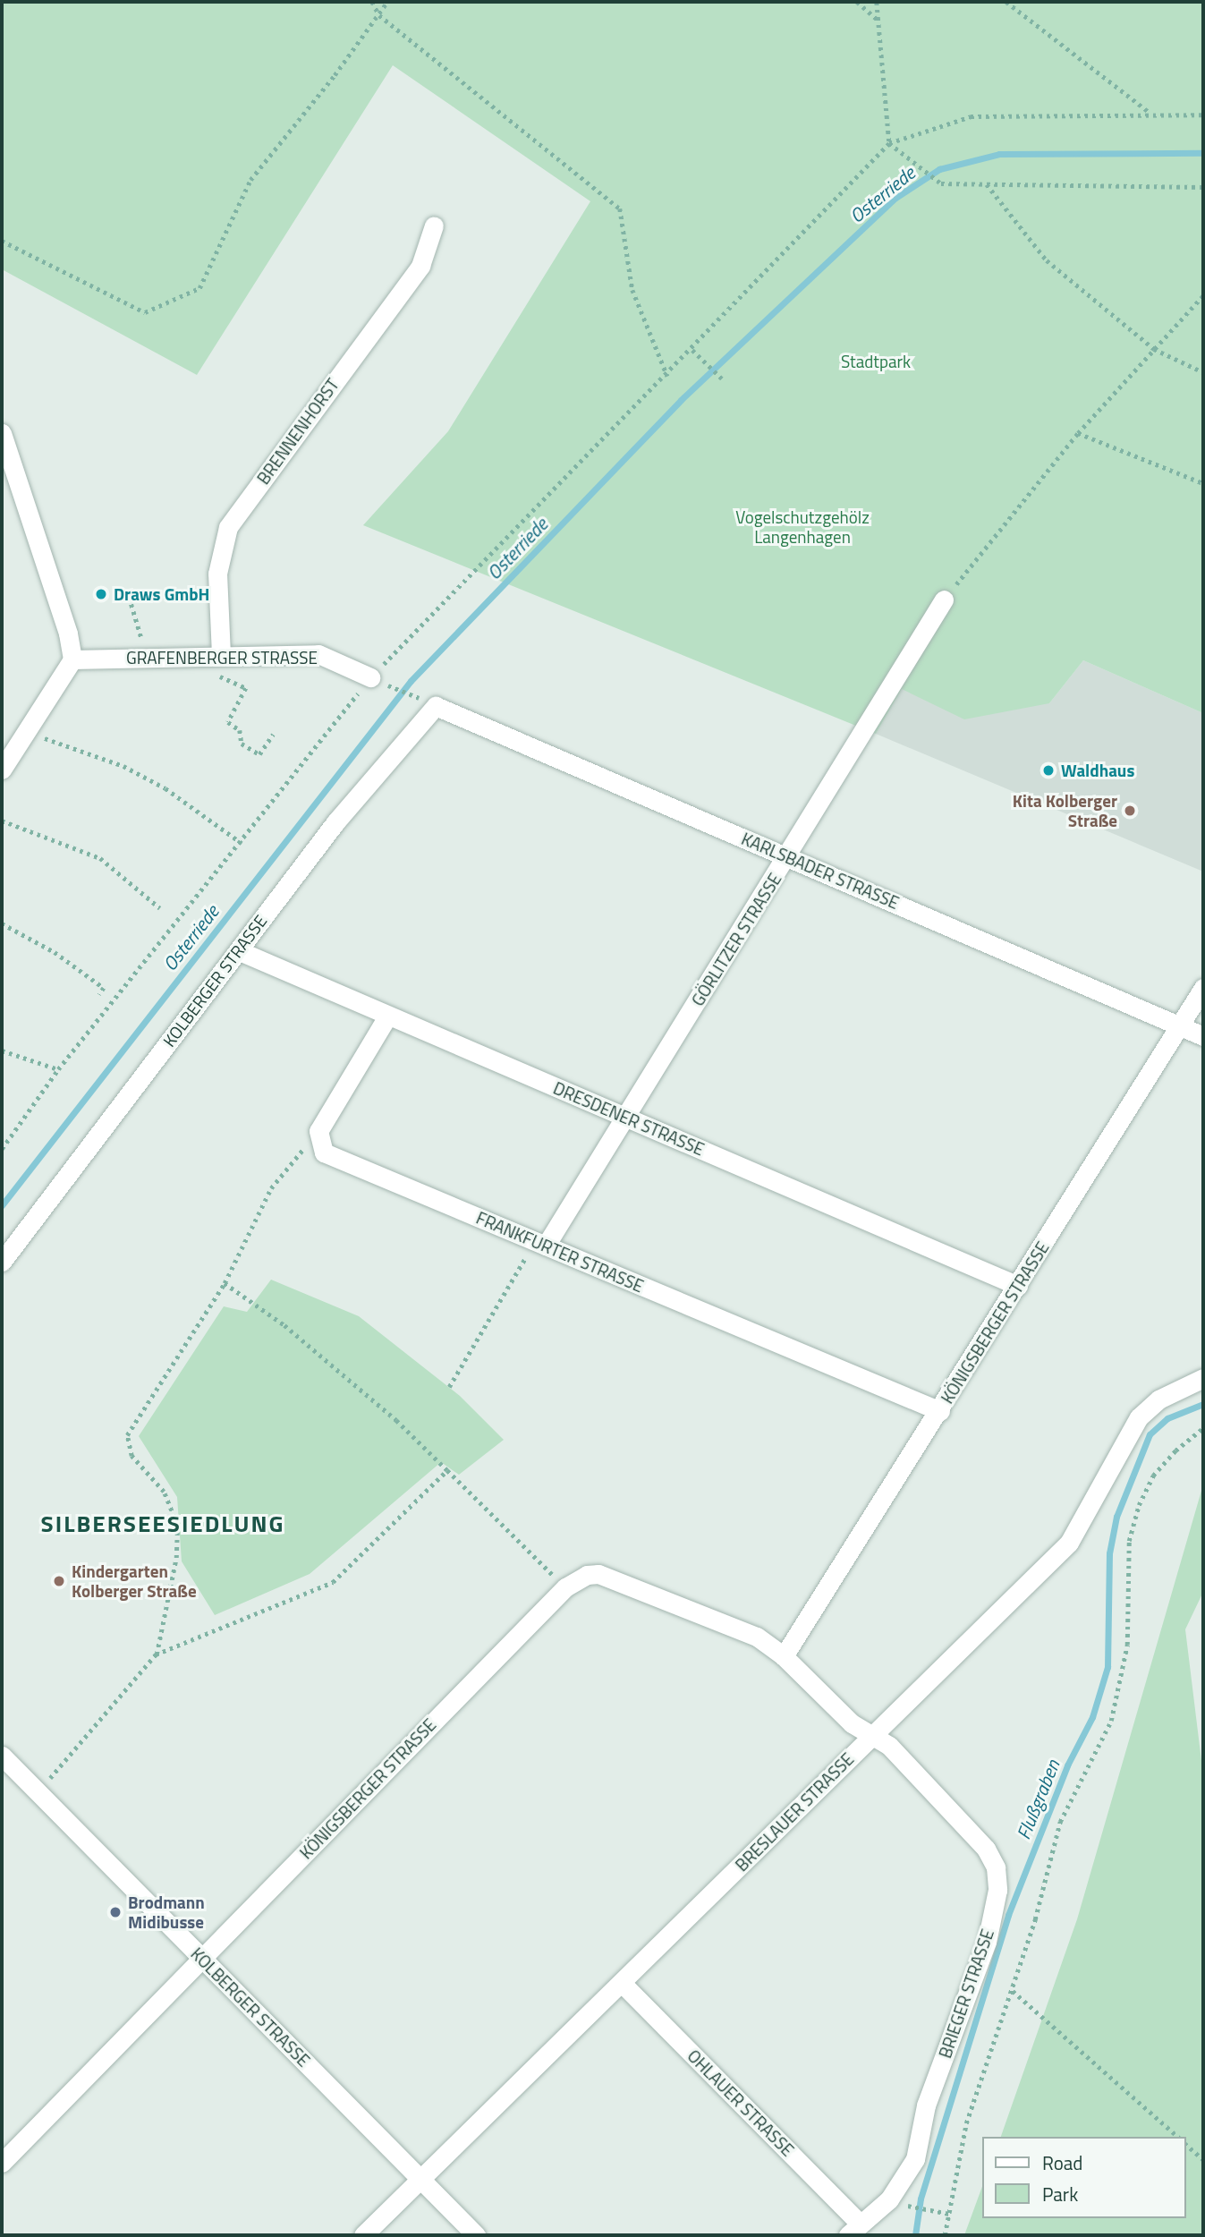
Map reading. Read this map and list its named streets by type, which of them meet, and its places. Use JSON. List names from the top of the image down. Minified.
{"streets":{"street":["BRENNENHORST","GRAFENBERGER STRASSE","KARLSBADER STRASSE","GÖRLITZER STRASSE","KOLBERGER STRASSE","DRESDENER STRASSE","FRANKFURTER STRASSE","KÖNIGSBERGER STRASSE","BRESLAUER STRASSE","BRIEGER STRASSE","OHLAUER STRASSE"]},"crossings":[["BRENNENHORST","GRAFENBERGER STRASSE"],["KARLSBADER STRASSE","GÖRLITZER STRASSE"],["KARLSBADER STRASSE","KOLBERGER STRASSE"],["KARLSBADER STRASSE","KÖNIGSBERGER STRASSE"],["GÖRLITZER STRASSE","DRESDENER STRASSE"],["GÖRLITZER STRASSE","FRANKFURTER STRASSE"],["KOLBERGER STRASSE","DRESDENER STRASSE"],["KOLBERGER STRASSE","KÖNIGSBERGER STRASSE"],["KOLBERGER STRASSE","BRESLAUER STRASSE"],["DRESDENER STRASSE","KÖNIGSBERGER STRASSE"],["FRANKFURTER STRASSE","KÖNIGSBERGER STRASSE"],["KÖNIGSBERGER STRASSE","BRESLAUER STRASSE"],["KÖNIGSBERGER STRASSE","BRIEGER STRASSE"],["BRESLAUER STRASSE","BRIEGER STRASSE"],["BRESLAUER STRASSE","OHLAUER STRASSE"],["BRIEGER STRASSE","OHLAUER STRASSE"]],"districts":["SILBERSEESIEDLUNG"],"water":["Osterriede","Flußgraben"],"parks":["Stadtpark","Vogelschutzgehölz Langenhagen"],"places":["Draws GmbH","Waldhaus","Kita Kolberger Straße","Kindergarten Kolberger Straße","Brodmann Midibusse"],"legend":["Road","Park"]}
